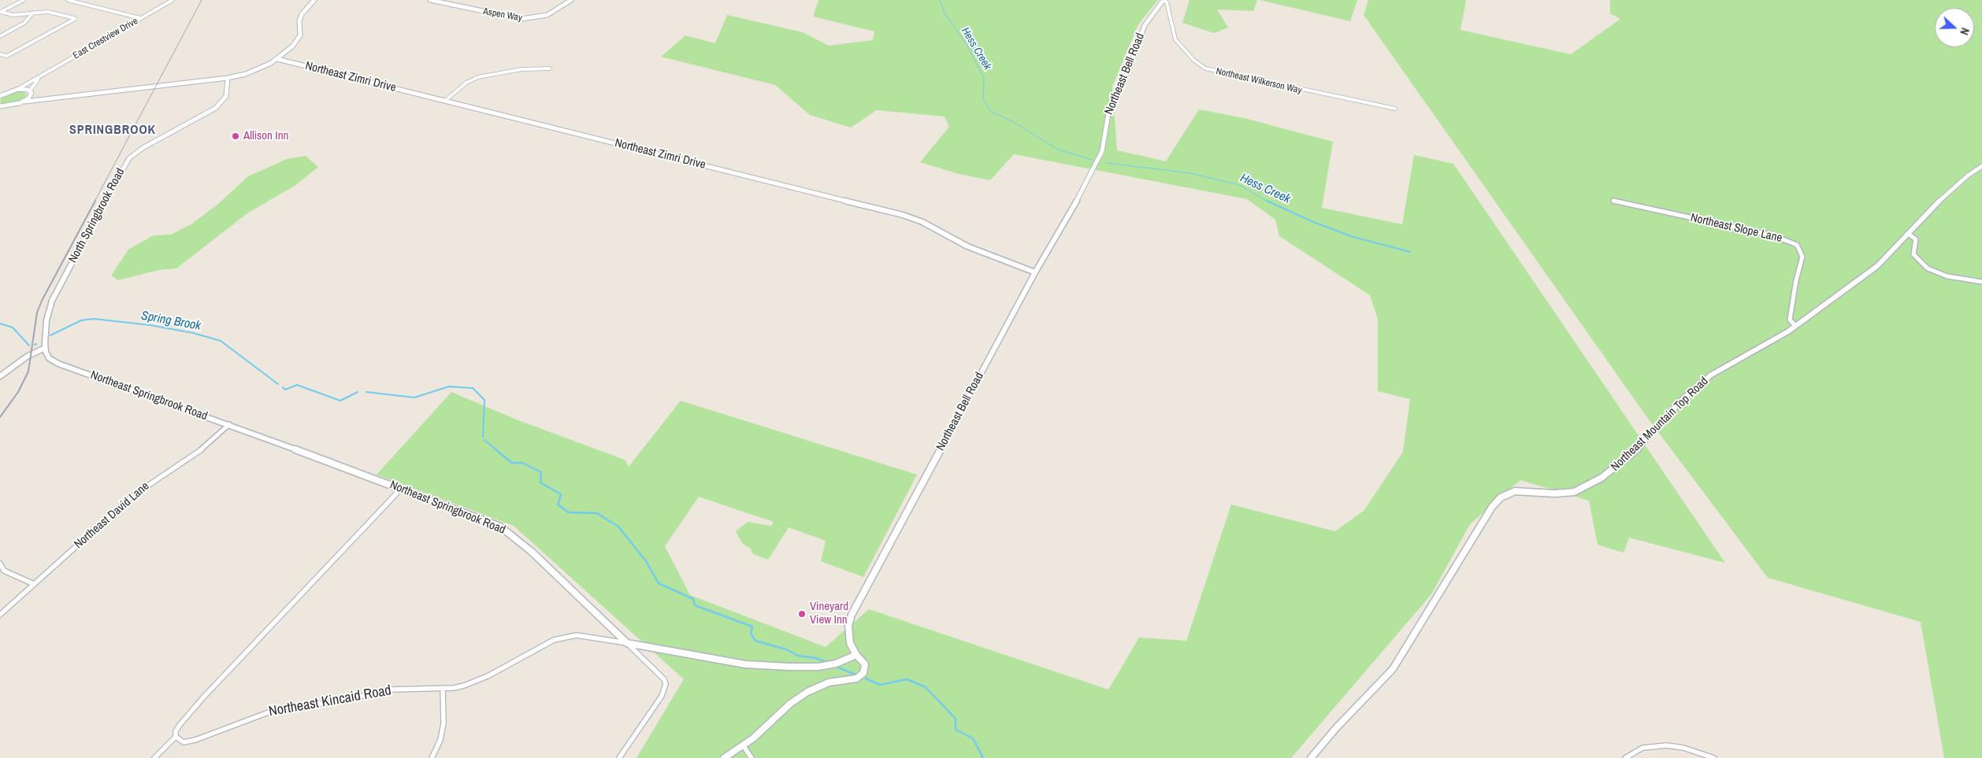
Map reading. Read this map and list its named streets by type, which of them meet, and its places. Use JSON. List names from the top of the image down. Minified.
{"streets":{"street":["Aspen Way","East Crestview Drive","Northeast Bell Road","Northeast Zimri Drive","Northeast Wilkerson Way","North Springbrook Road","Northeast Slope Lane","Northeast Springbrook Road","Northeast Mountain Top Road","Northeast David Lane","Northeast Kincaid Road"]},"crossings":[["Northeast Bell Road","Northeast Zimri Drive"],["Northeast Bell Road","Northeast Wilkerson Way"],["North Springbrook Road","Northeast Springbrook Road"],["Northeast Slope Lane","Northeast Mountain Top Road"],["Northeast Springbrook Road","Northeast David Lane"],["Northeast Springbrook Road","Northeast Kincaid Road"]],"districts":["SPRINGBROOK"],"water":["Hess Creek","Spring Brook"],"places":["Allison Inn","Vineyard View Inn"],"north":"right"}
